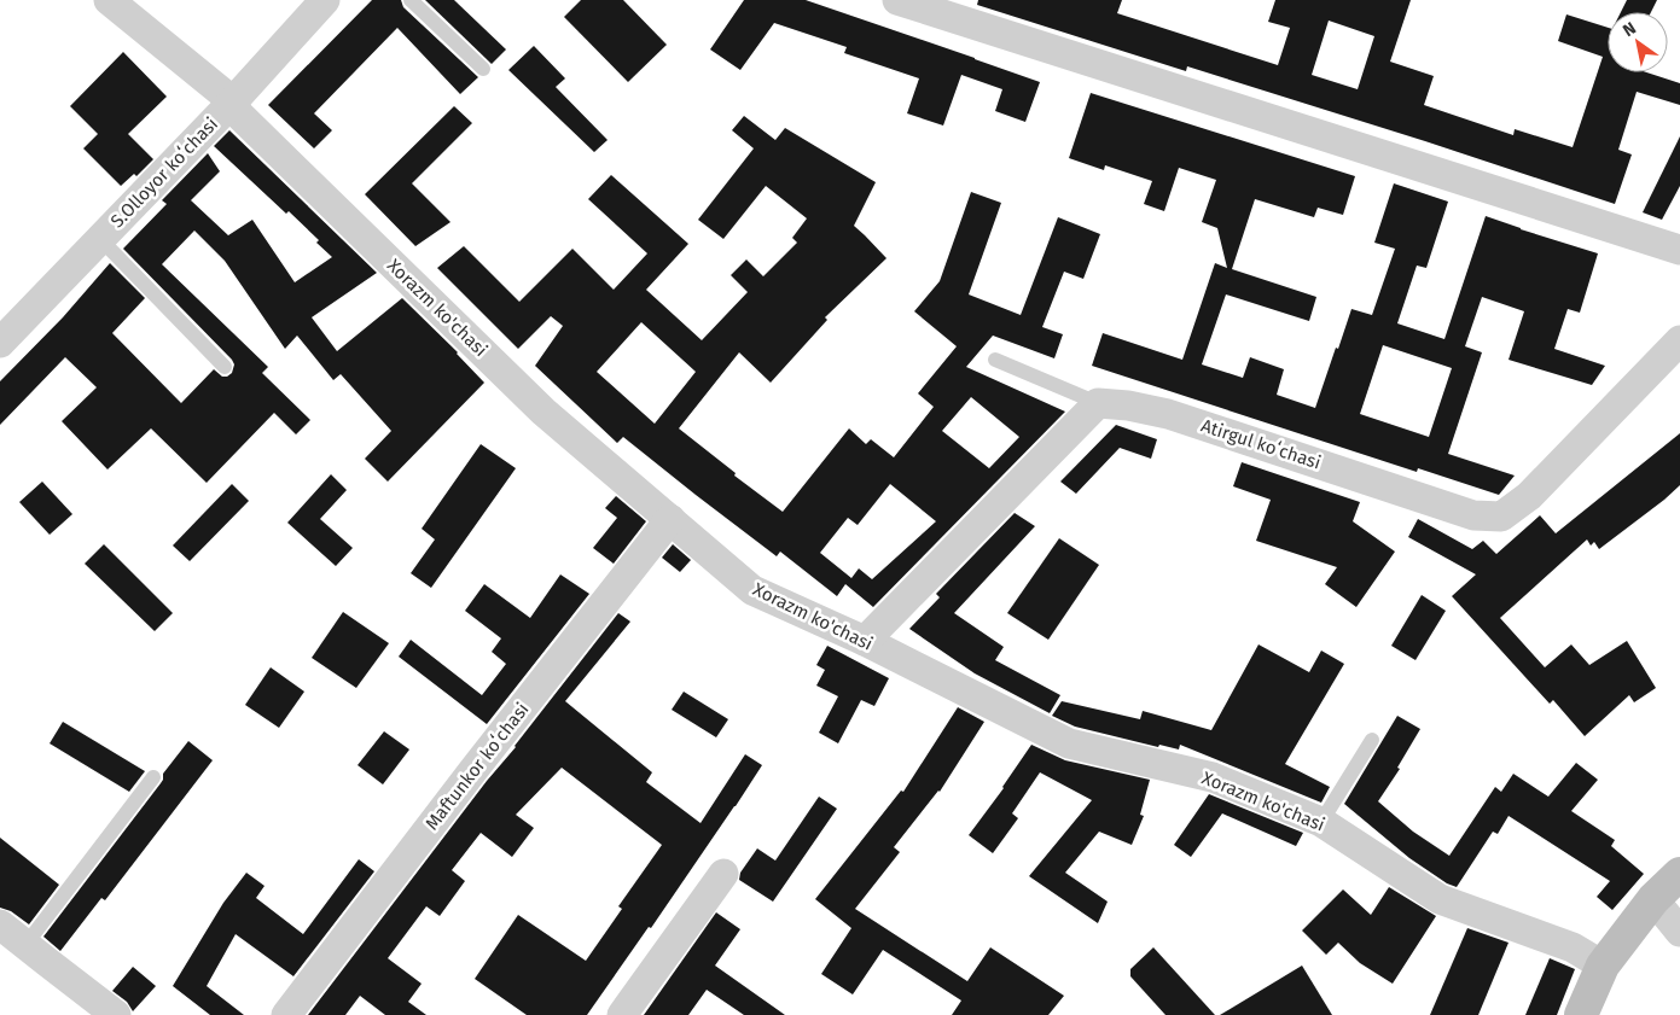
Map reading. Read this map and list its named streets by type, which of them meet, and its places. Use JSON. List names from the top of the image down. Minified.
{"streets":{"street":["S.Olloyor koʻchasi","Xorazm ko'chasi","Atirgul koʻchasi","Maftunkor koʻchasi"]},"crossings":[["S.Olloyor koʻchasi","Xorazm ko'chasi"],["Xorazm ko'chasi","Maftunkor koʻchasi"]],"north":"top left"}
